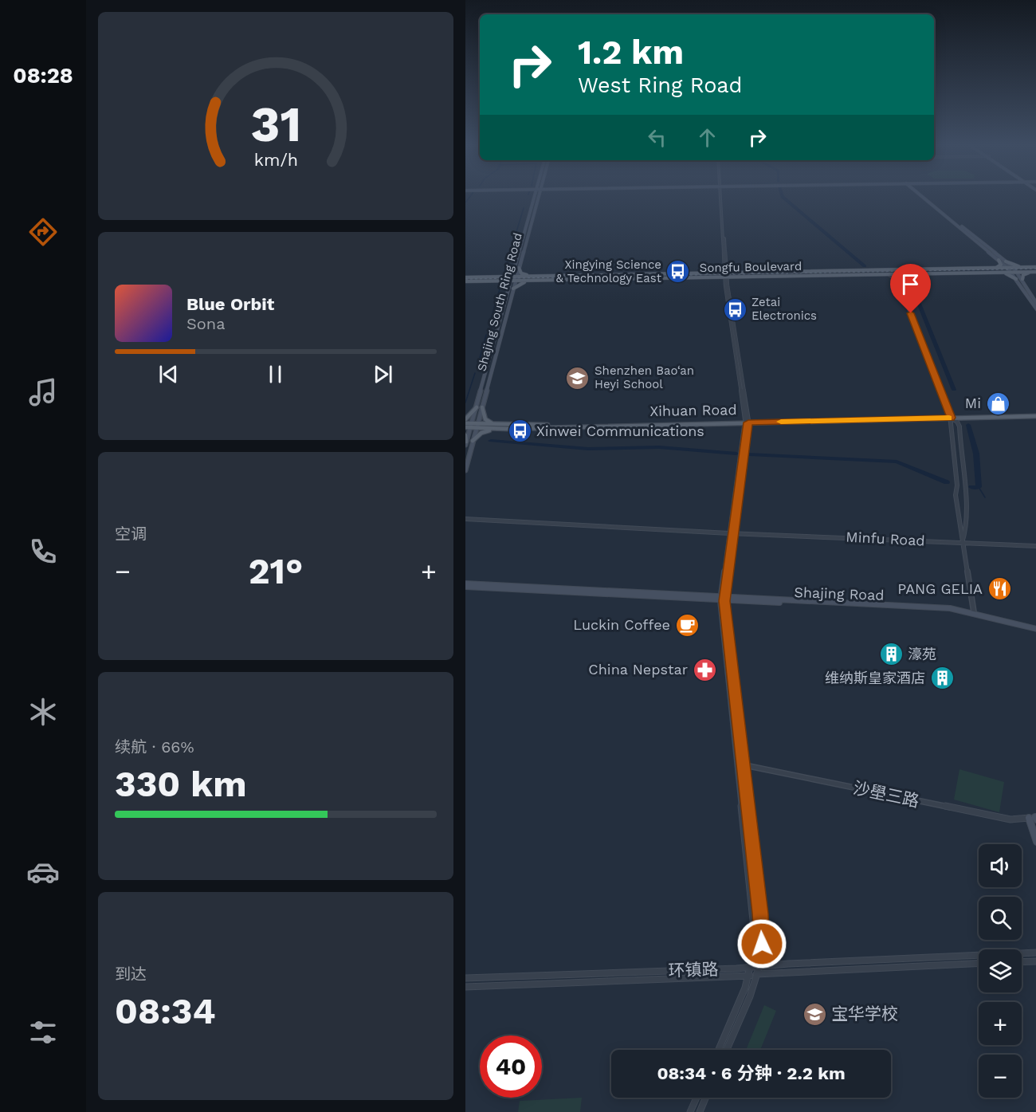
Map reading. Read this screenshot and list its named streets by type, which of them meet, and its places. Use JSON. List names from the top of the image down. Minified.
{"streets":{"main road":["Songfu Boulevard","Shajing South Ring Road","Xihuan Road","Shajing Road"],"street":["Minfu Road","沙壆三路","环镇路"]},"crossings":[["Songfu Boulevard","Shajing South Ring Road"],["Shajing South Ring Road","Xihuan Road"]],"places":{"bus stop":["Xingying Science & Technology East","Zetai Electronics","Xinwei Communications"],"school or university":["Shenzhen Bao‘an Heyi School","宝华学校"],"shop":["Mi"],"restaurant":["PANG GELIA"],"cafe":["Luckin Coffee"],"building":["濠苑","维纳斯皇家酒店"],"pharmacy":["China Nepstar"]},"page":{"tabs":"08:28","turn":["1.2 km","West Ring Road"],"song":["Blue Orbit","Sona"],"tile":["空调",["续航 · 66%","330 km"],["到达","08:34"]],"heat":["−","21°","+"],"map_buttons":["+","−"],"limit":"40","trip":"08:34 · 6 分钟 · 2.2 km","gauge":["31","km/h"]}}
